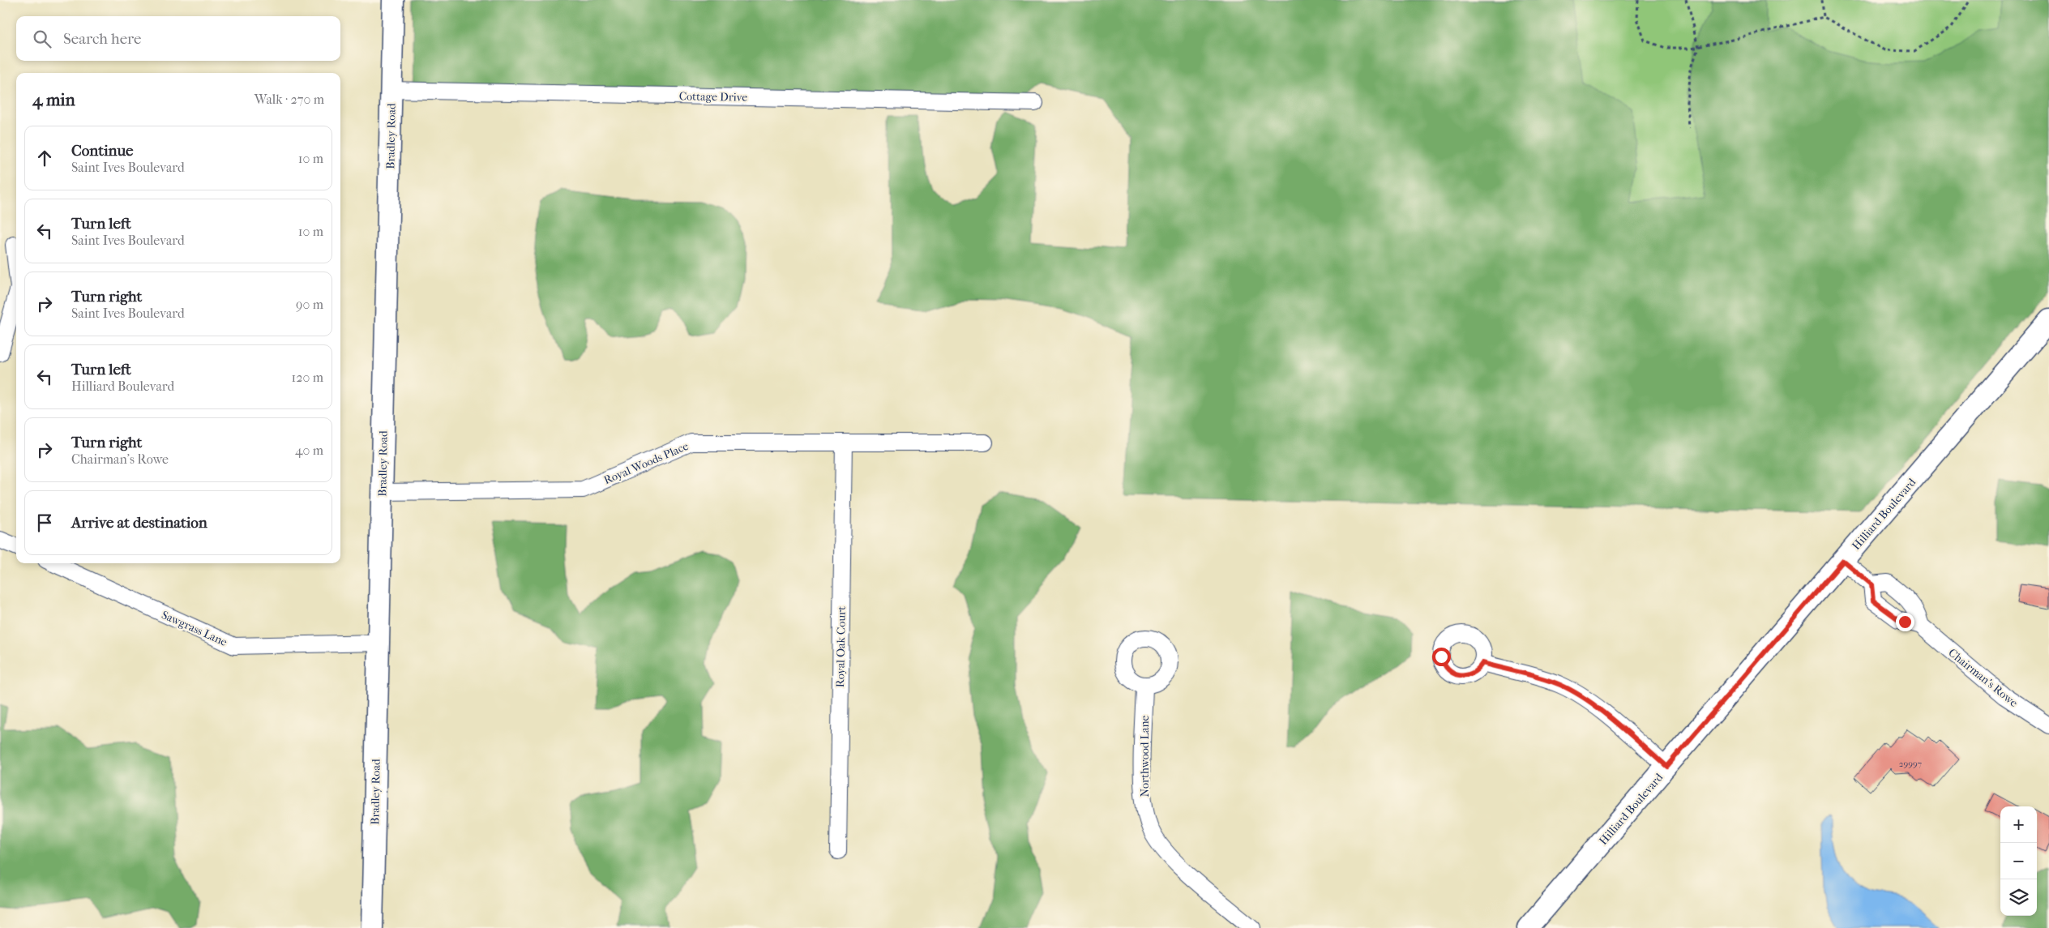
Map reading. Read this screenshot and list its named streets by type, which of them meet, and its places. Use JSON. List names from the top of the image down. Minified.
{"streets":{"street":["Cottage Drive","Bradley Road","Royal Woods Place","Hilliard Boulevard","Sawgrass Lane","Royal Oak Court","Chairman's Rowe","Northwood Lane"]},"crossings":[["Cottage Drive","Bradley Road"],["Bradley Road","Royal Woods Place"],["Bradley Road","Sawgrass Lane"],["Royal Woods Place","Royal Oak Court"]],"house_numbers":["29997"],"page":{"search":"Search here","heading":["4 min","Walk · 270 m"],"list":[["Continue","Saint Ives Boulevard","10 m"],["Turn left","Saint Ives Boulevard","10 m"],["Turn right","Saint Ives Boulevard","90 m"],["Turn left","Hilliard Boulevard","120 m"],["Turn right","Chairman's Rowe","40 m"],"Arrive at destination"],"map_buttons":["+","−"]}}
